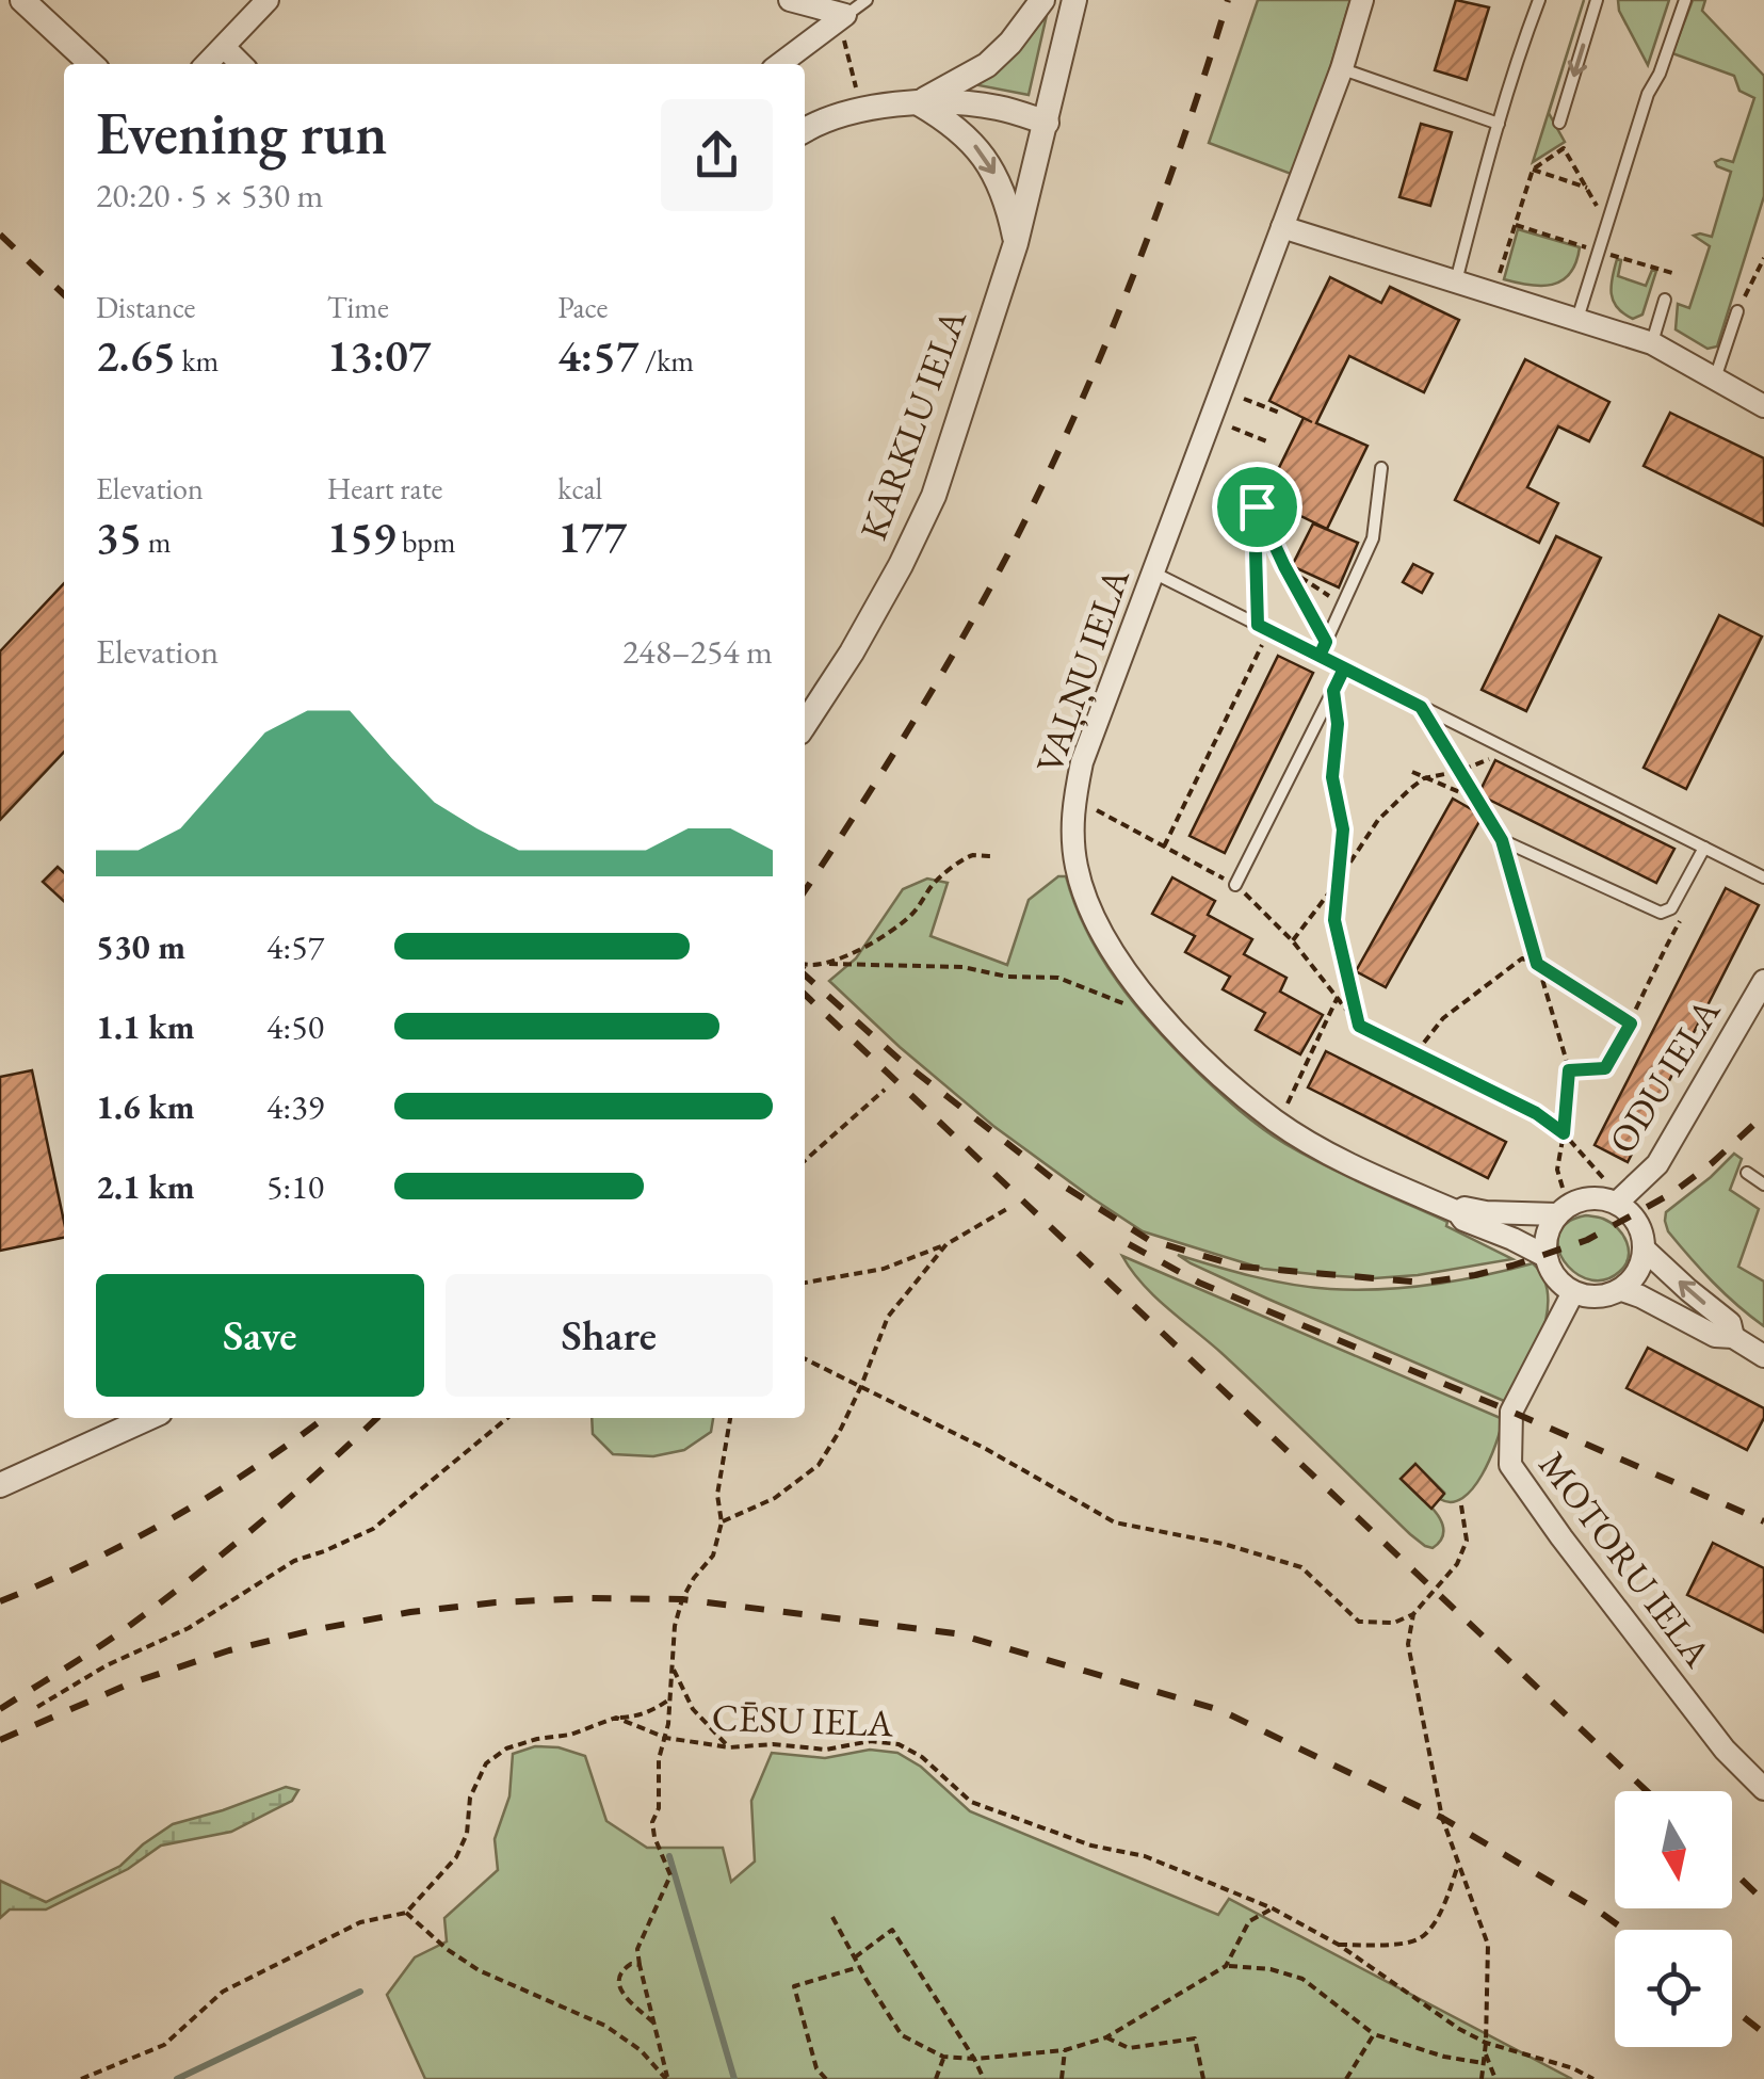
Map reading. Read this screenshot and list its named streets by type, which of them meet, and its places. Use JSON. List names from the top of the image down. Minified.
{"streets":{"street":["KĀRKLU IELA","VAĻŅU IELA","ODU IELA","MOTORU IELA"],"path":["CĒSU IELA"]},"crossings":[["VAĻŅU IELA","ODU IELA"],["VAĻŅU IELA","MOTORU IELA"],["ODU IELA","MOTORU IELA"]],"north":"bottom","page":{"heading":["Evening run","20:20 · 5 × 530 m"],"stats":[["Distance","2.65 km"],["Time","13:07"],["Pace","4:57 /km"],["Elevation","35 m"],["Heart rate","159 bpm"],["kcal","177"]],"chart":["Elevation","248–254 m"],"list":[{"name":"530 m","note":"4:57"},{"name":"1.1 km","note":"4:50"},{"name":"1.6 km","note":"4:39"},{"name":"2.1 km","note":"5:10"}],"buttons":["Save","Share"]}}
